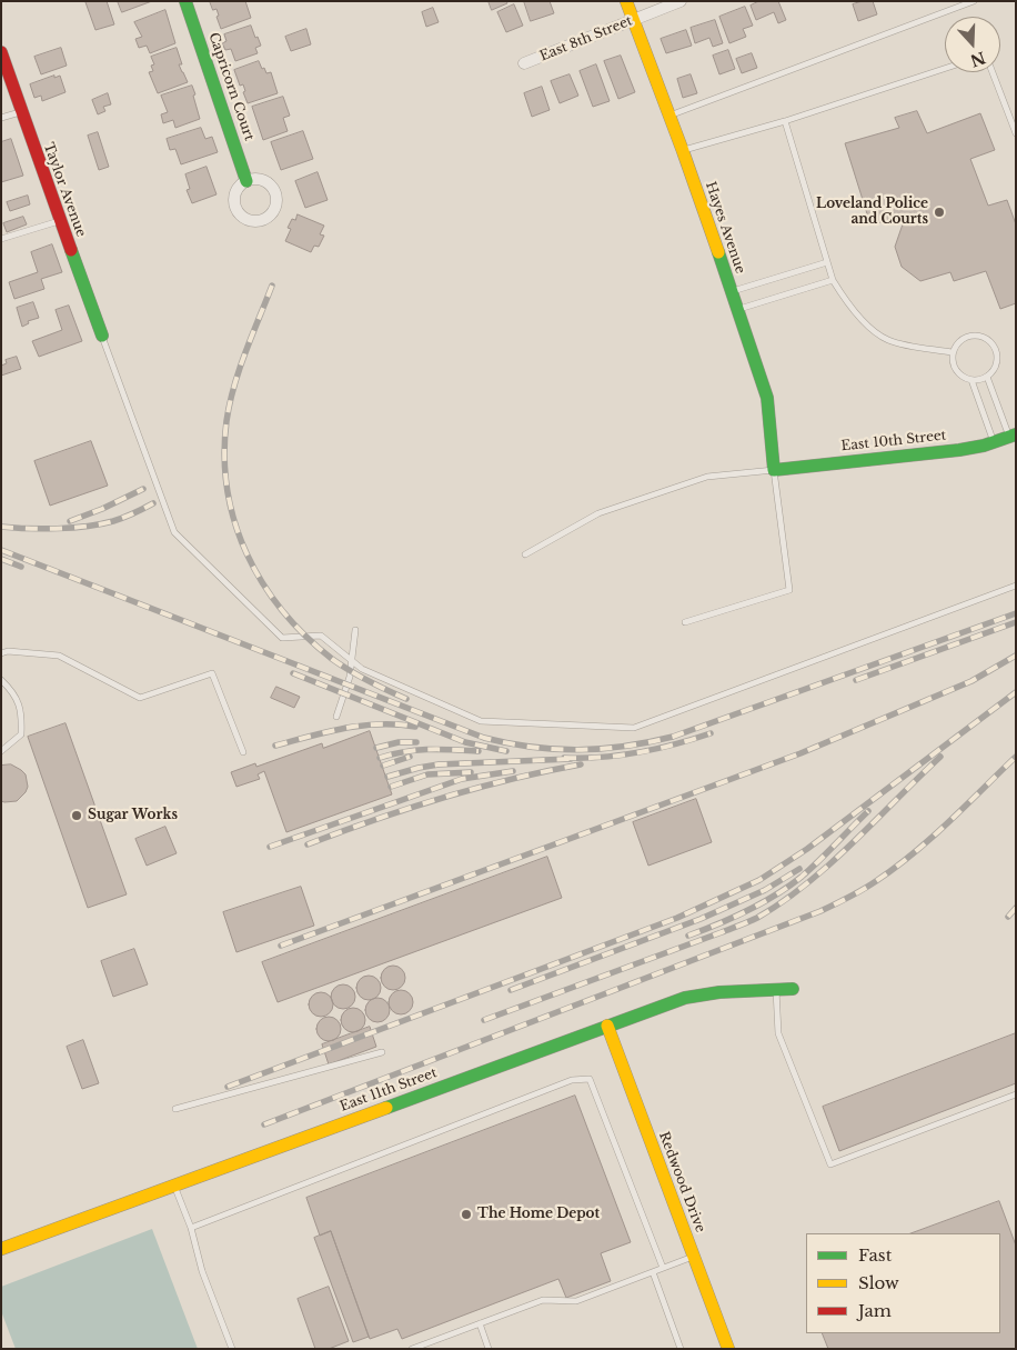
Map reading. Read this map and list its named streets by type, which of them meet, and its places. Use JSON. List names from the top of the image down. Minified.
{"streets":{"street":["East 8th Street","Capricorn Court","Taylor Avenue","Hayes Avenue","East 10th Street","East 11th Street","Redwood Drive"]},"crossings":[["East 8th Street","Hayes Avenue"],["Hayes Avenue","East 10th Street"],["East 11th Street","Redwood Drive"]],"places":["Loveland Police and Courts","Sugar Works","The Home Depot"],"legend":["Fast","Slow","Jam"],"north":"bottom"}
